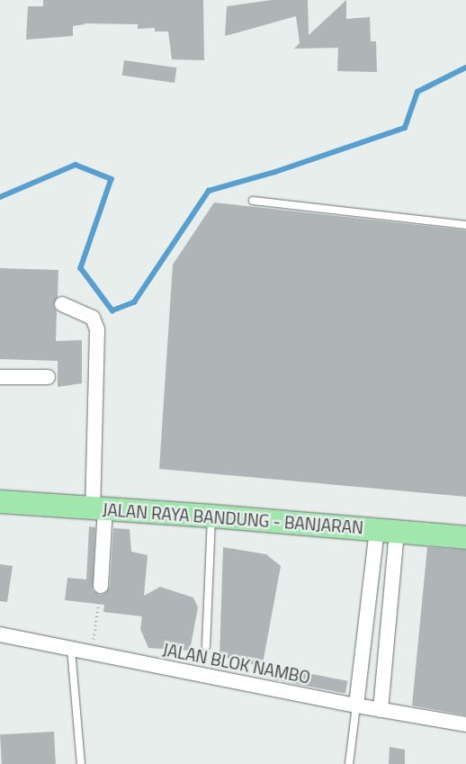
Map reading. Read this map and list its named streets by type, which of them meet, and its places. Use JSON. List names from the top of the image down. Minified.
{"streets":{"main road":["JALAN RAYA BANDUNG - BANJARAN"],"street":["JALAN BLOK NAMBO"]}}
